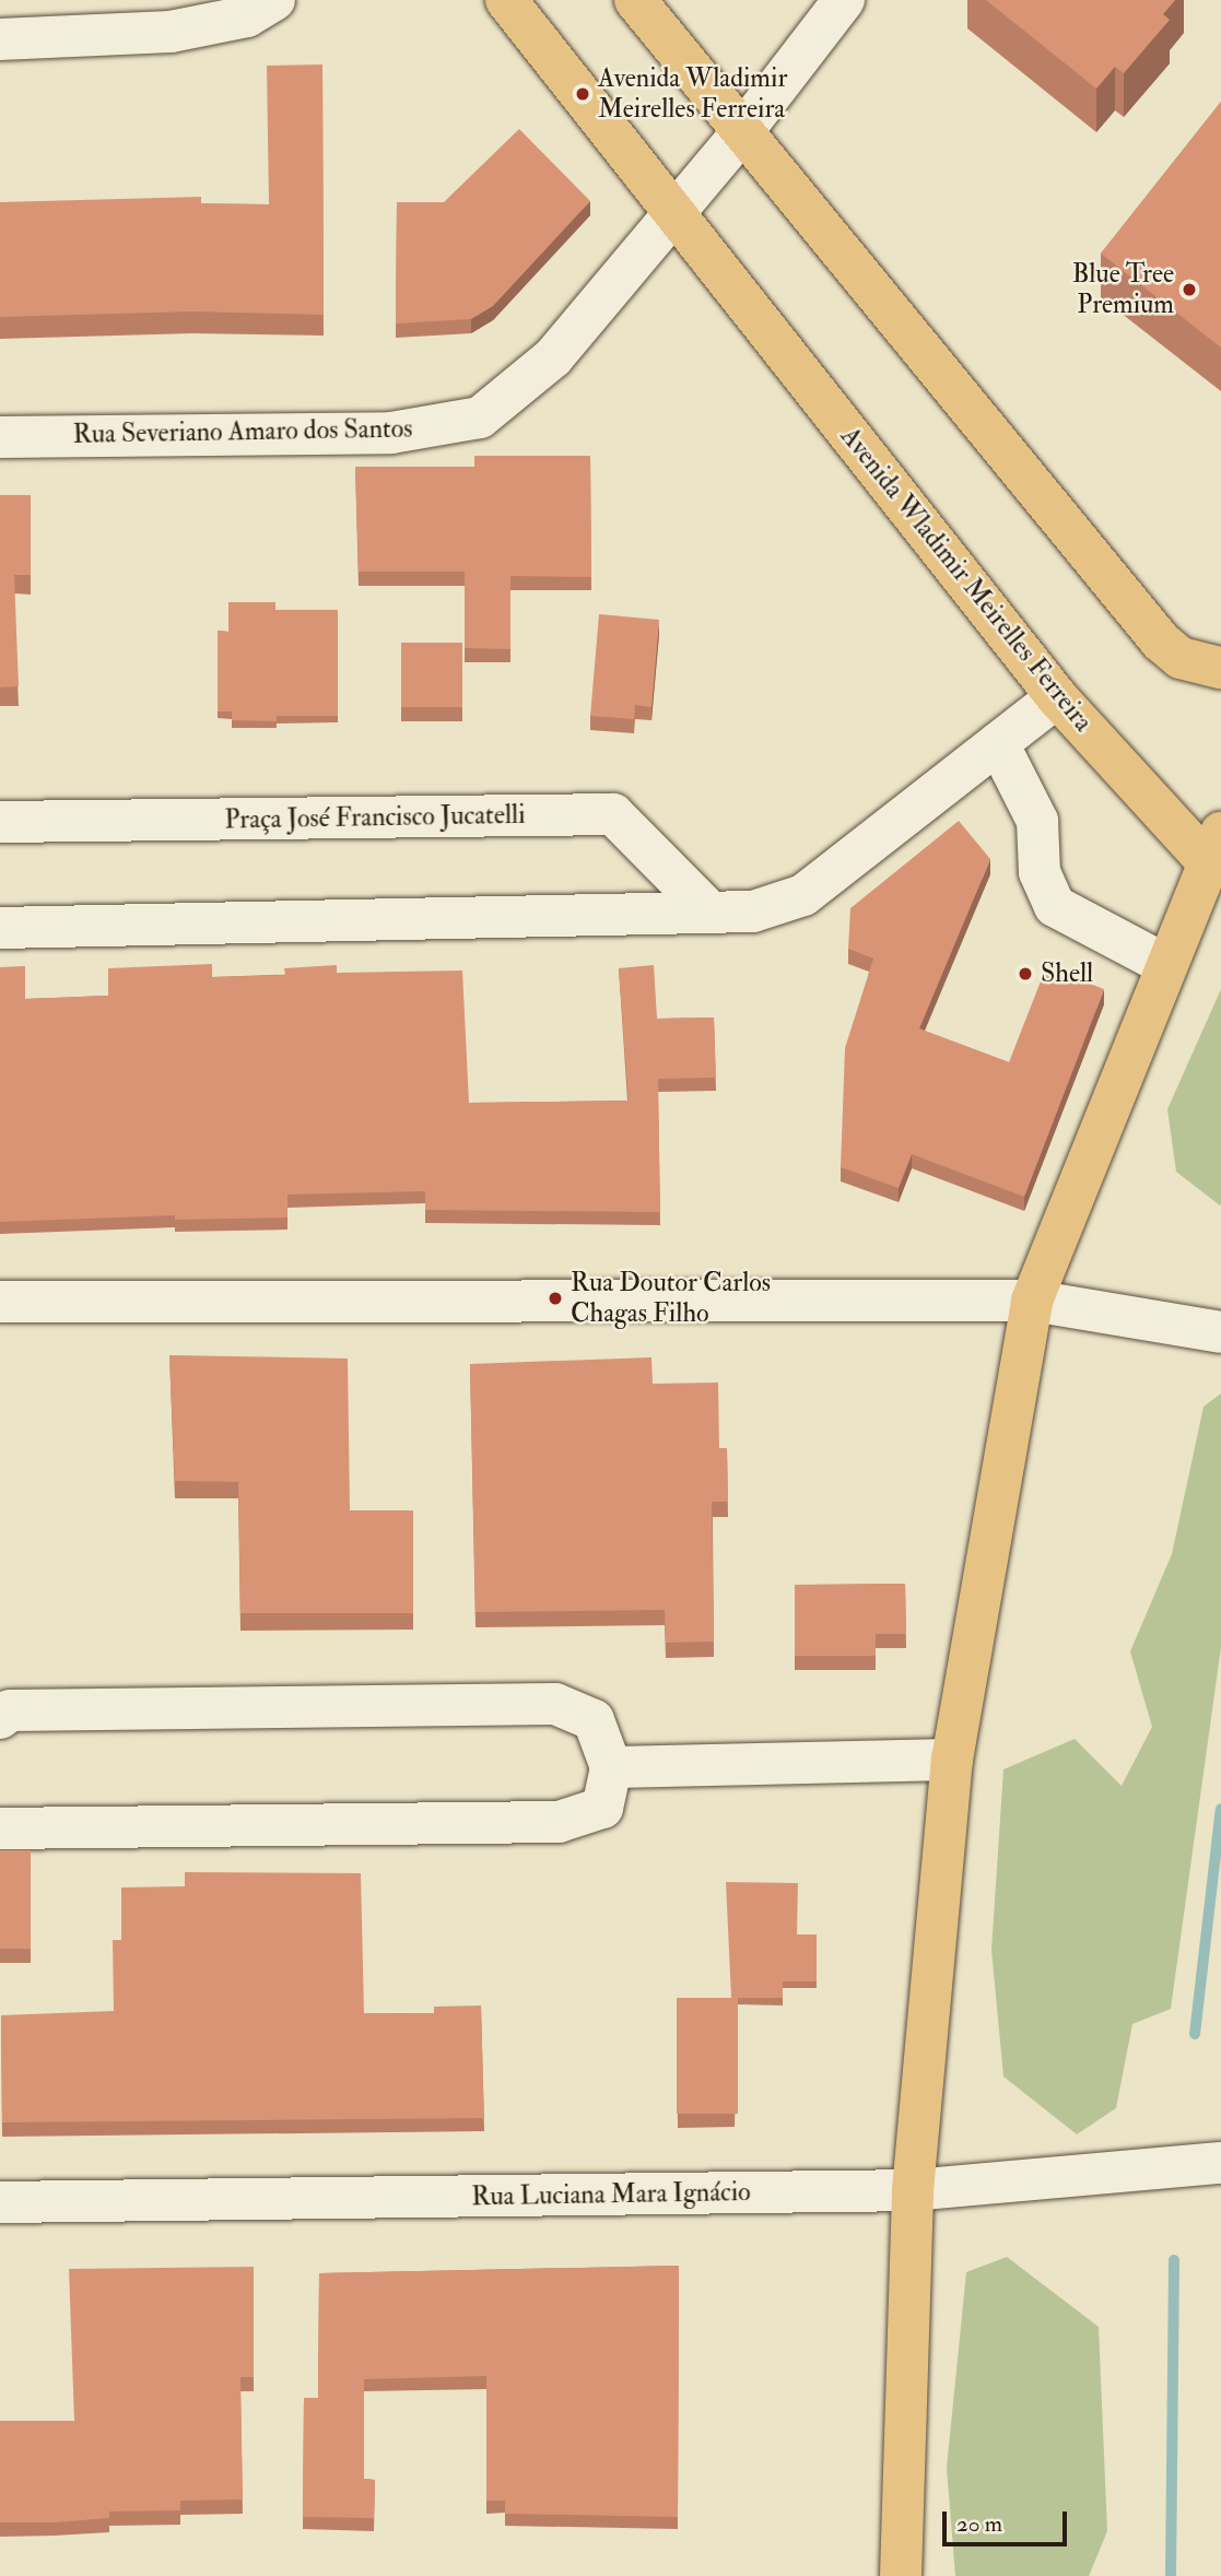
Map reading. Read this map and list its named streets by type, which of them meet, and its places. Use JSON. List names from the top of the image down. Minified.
{"streets":{"main road":["Avenida Wladimir Meirelles Ferreira"],"street":["Rua Severiano Amaro dos Santos","Praça José Francisco Jucatelli","Rua Luciana Mara Ignácio"]},"crossings":[["Rua Severiano Amaro dos Santos","Avenida Wladimir Meirelles Ferreira"]],"places":["Avenida Wladimir Meirelles Ferreira","Blue Tree Premium","Shell","Rua Doutor Carlos Chagas Filho"],"scale_bar":"20 m"}
